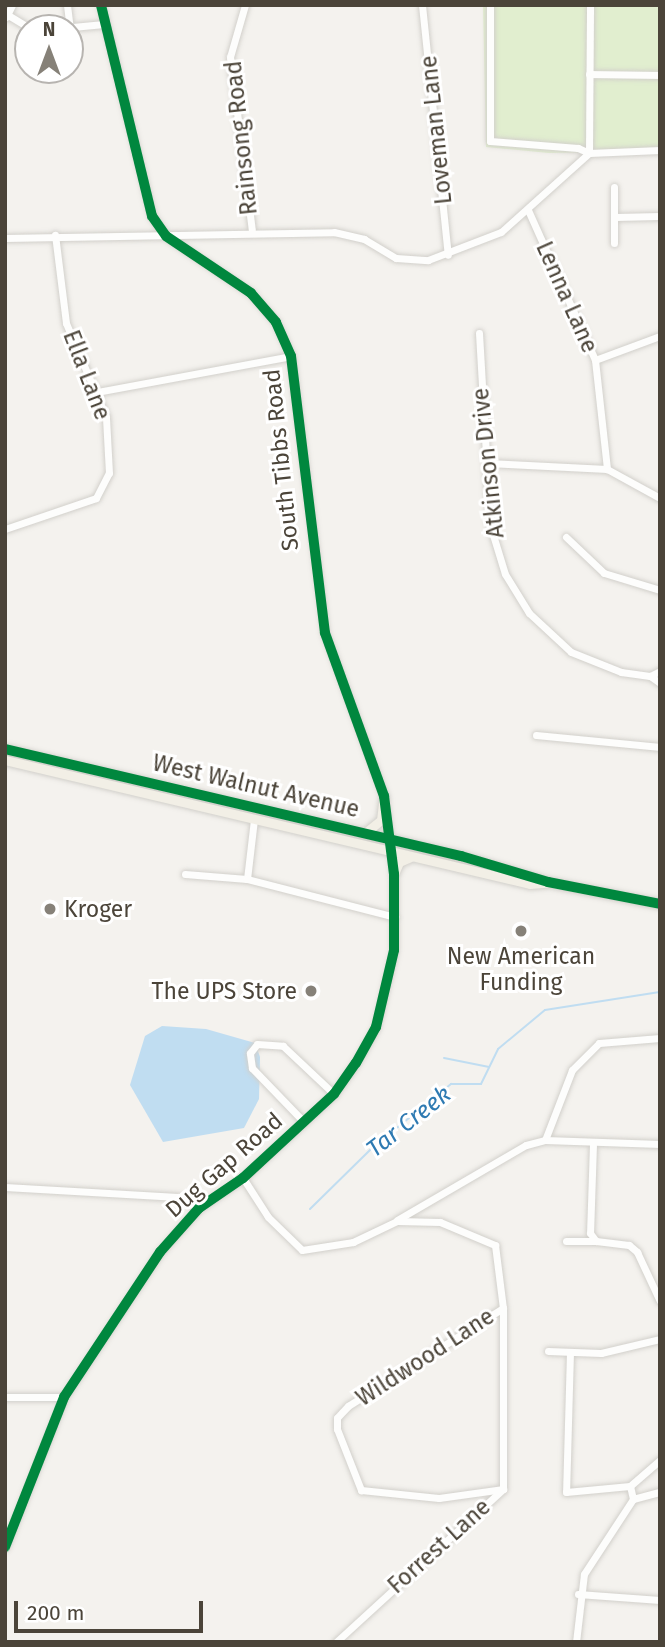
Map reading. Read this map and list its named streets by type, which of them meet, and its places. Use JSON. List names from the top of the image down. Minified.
{"streets":{"main road":["West Walnut Avenue"],"street":["Loveman Lane","Rainsong Road","Lenna Lane","Ella Lane","South Tibbs Road","Atkinson Drive","Dug Gap Road","Wildwood Lane","Forrest Lane"]},"crossings":[["South Tibbs Road","West Walnut Avenue"],["South Tibbs Road","Dug Gap Road"],["West Walnut Avenue","Dug Gap Road"],["Dug Gap Road","Wildwood Lane"],["Wildwood Lane","Forrest Lane"]],"water":["Tar Creek"],"places":["Kroger","New American Funding","The UPS Store"],"scale_bar":"200 m","north":"top"}
